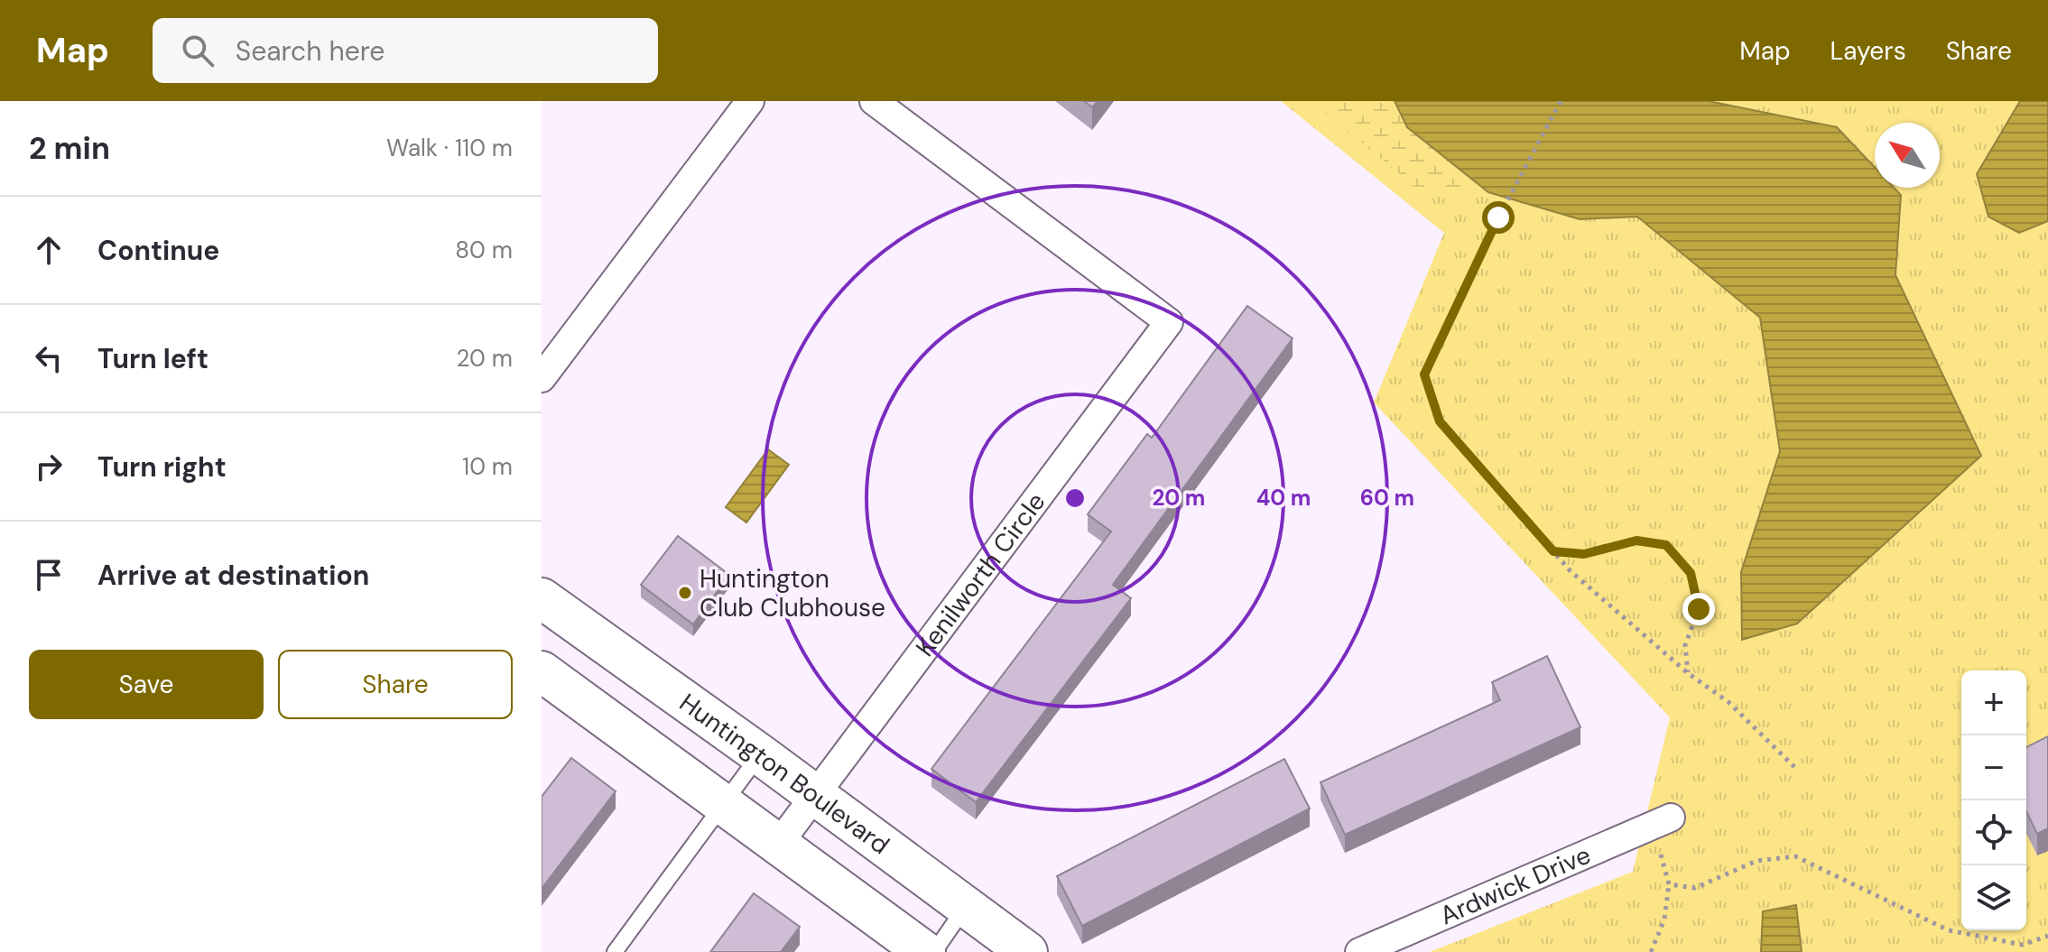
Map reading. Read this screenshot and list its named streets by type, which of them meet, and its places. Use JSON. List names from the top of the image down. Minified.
{"streets":{"street":["Kenilworth Circle","Huntington Boulevard","Ardwick Drive"]},"crossings":[["Kenilworth Circle","Huntington Boulevard"]],"places":["Huntington Club Clubhouse"],"north":"top left","page":{"header":"Map","search":"Search here","nav":["Map","Layers","Share"],"heading":["2 min","Walk · 110 m"],"list":[["Continue","80 m"],["Turn left","20 m"],["Turn right","10 m"],"Arrive at destination"],"buttons":["Save","Share"],"map_buttons":["+","−"]},"rings":["20 m","40 m","60 m"]}
